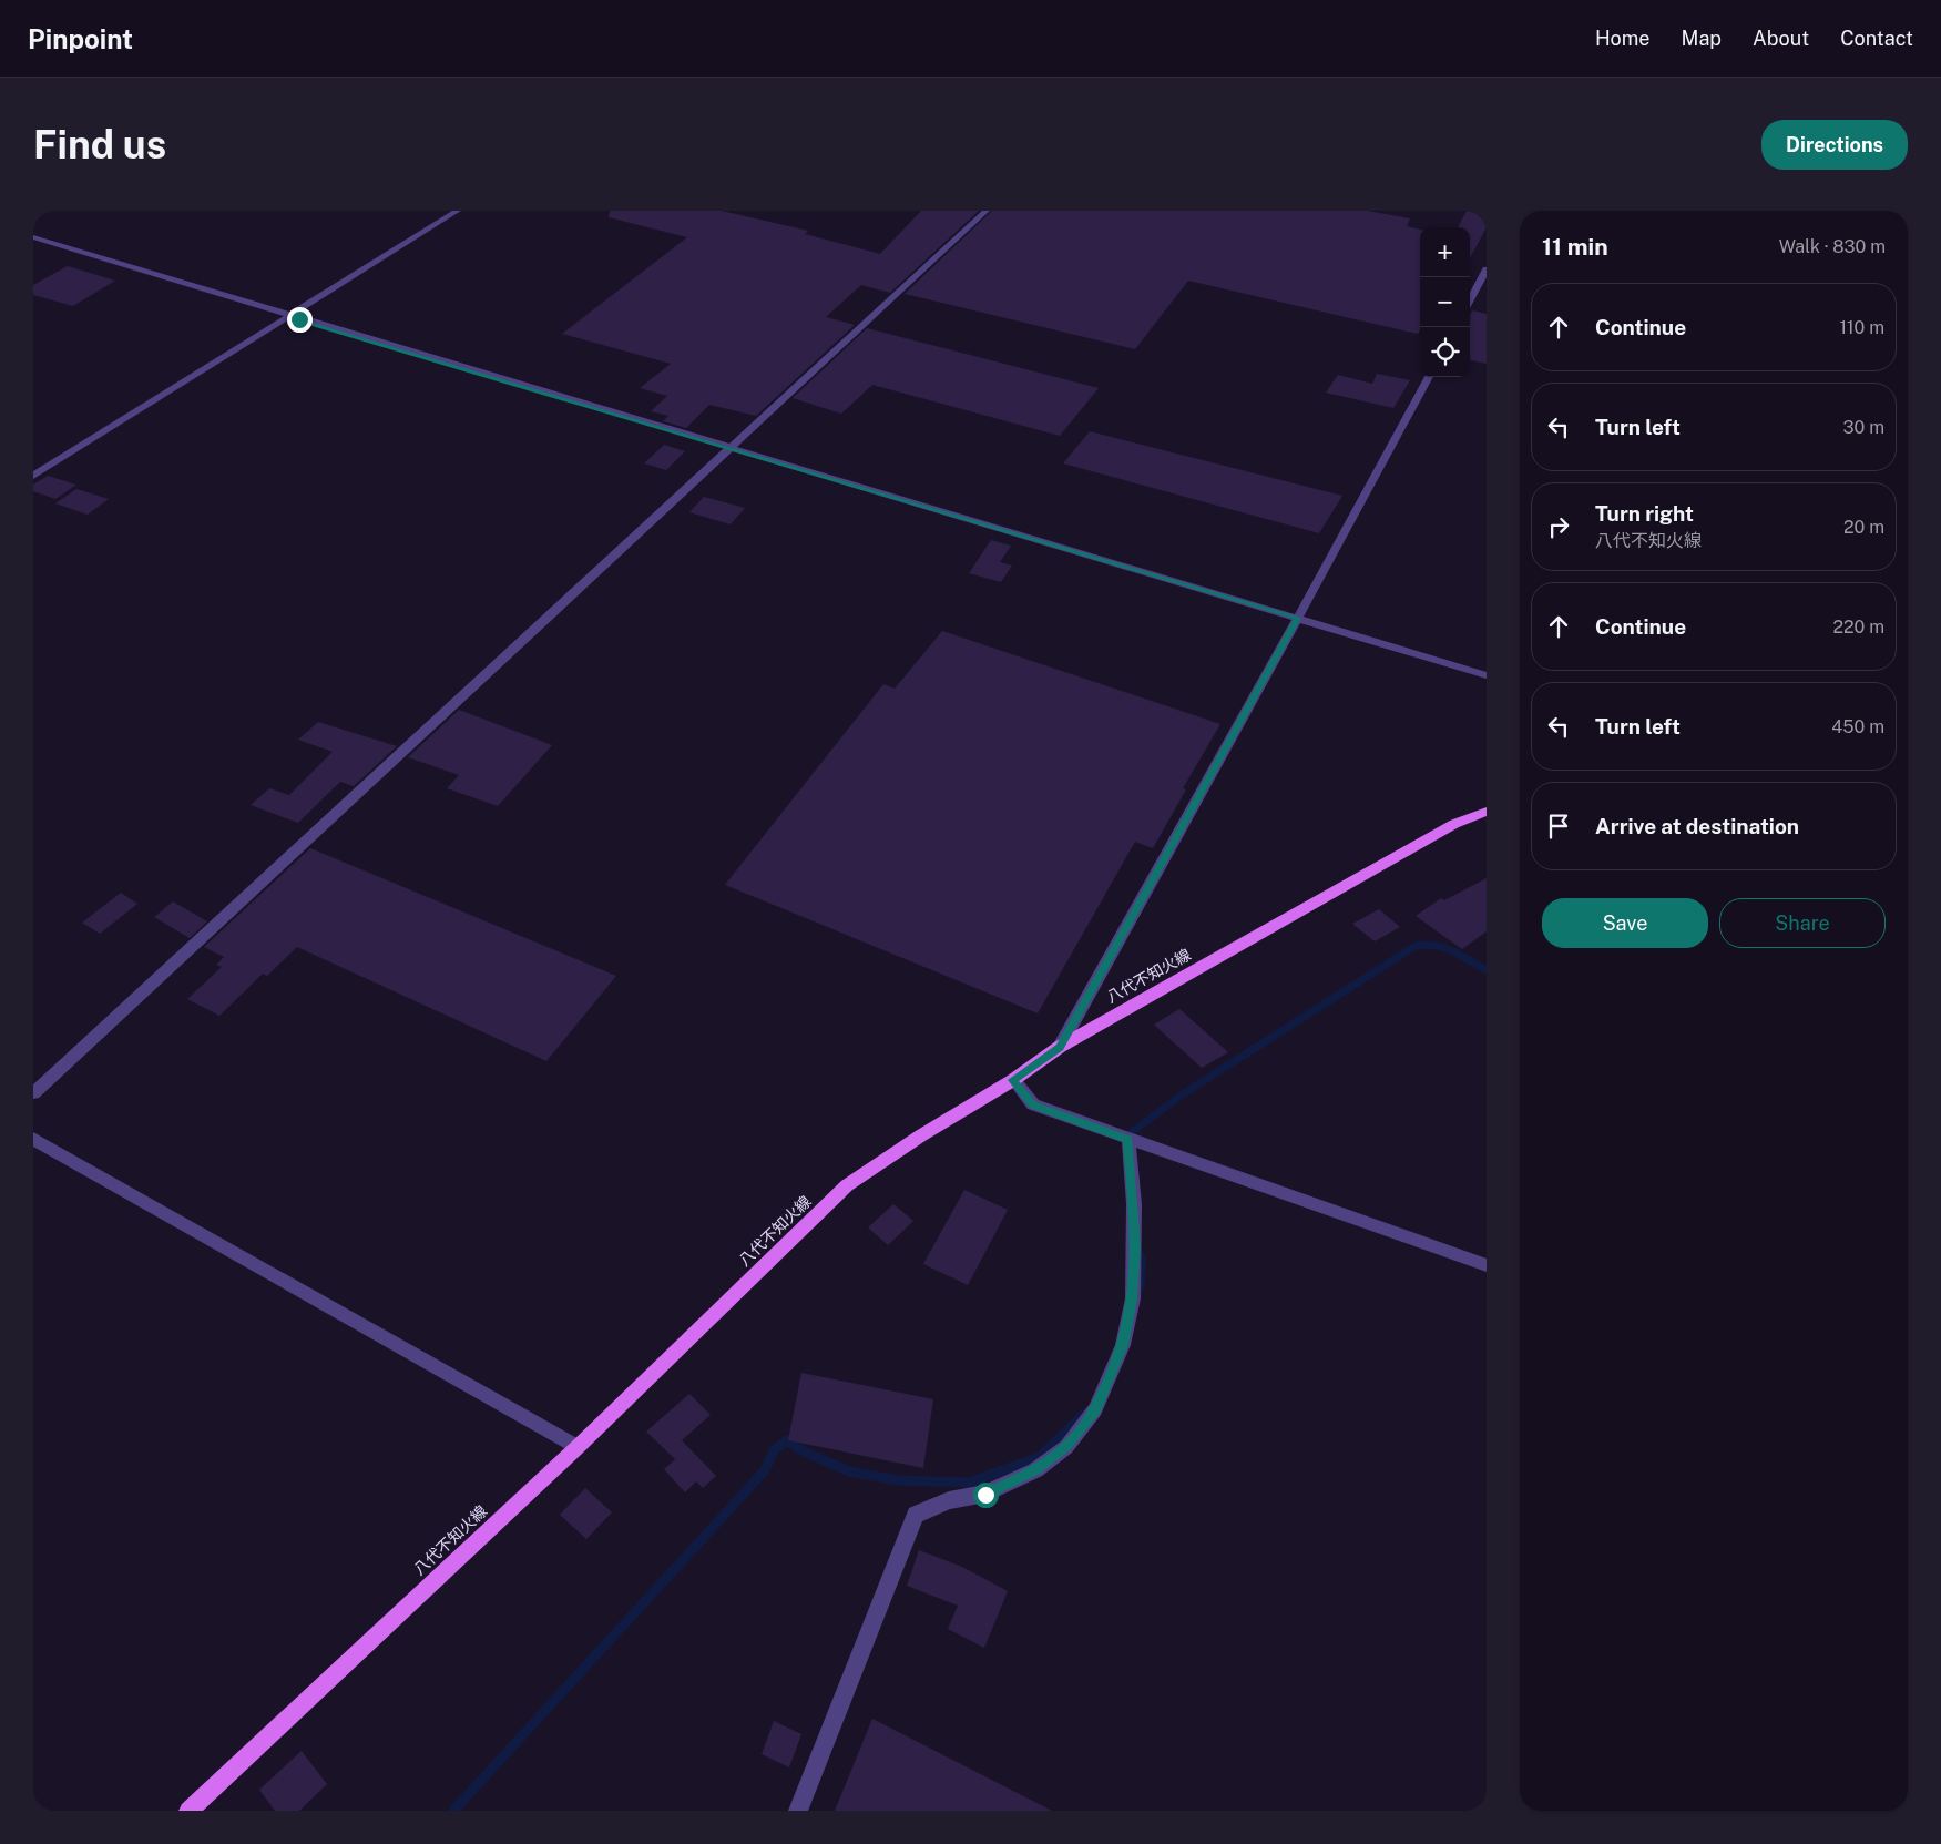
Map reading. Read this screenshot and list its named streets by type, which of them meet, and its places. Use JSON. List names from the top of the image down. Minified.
{"streets":{"main road":["八代不知火線"]},"page":{"header":"Pinpoint","nav":["Home","Map","About","Contact"],"buttons":["Directions",["Save","Share"]],"title":"Find us","heading":["11 min","Walk · 830 m"],"map_buttons":["+","−"],"list":[["Continue","110 m"],["Turn left","30 m"],["Turn right","八代不知火線","20 m"],["Continue","220 m"],["Turn left","450 m"],"Arrive at destination"]}}
